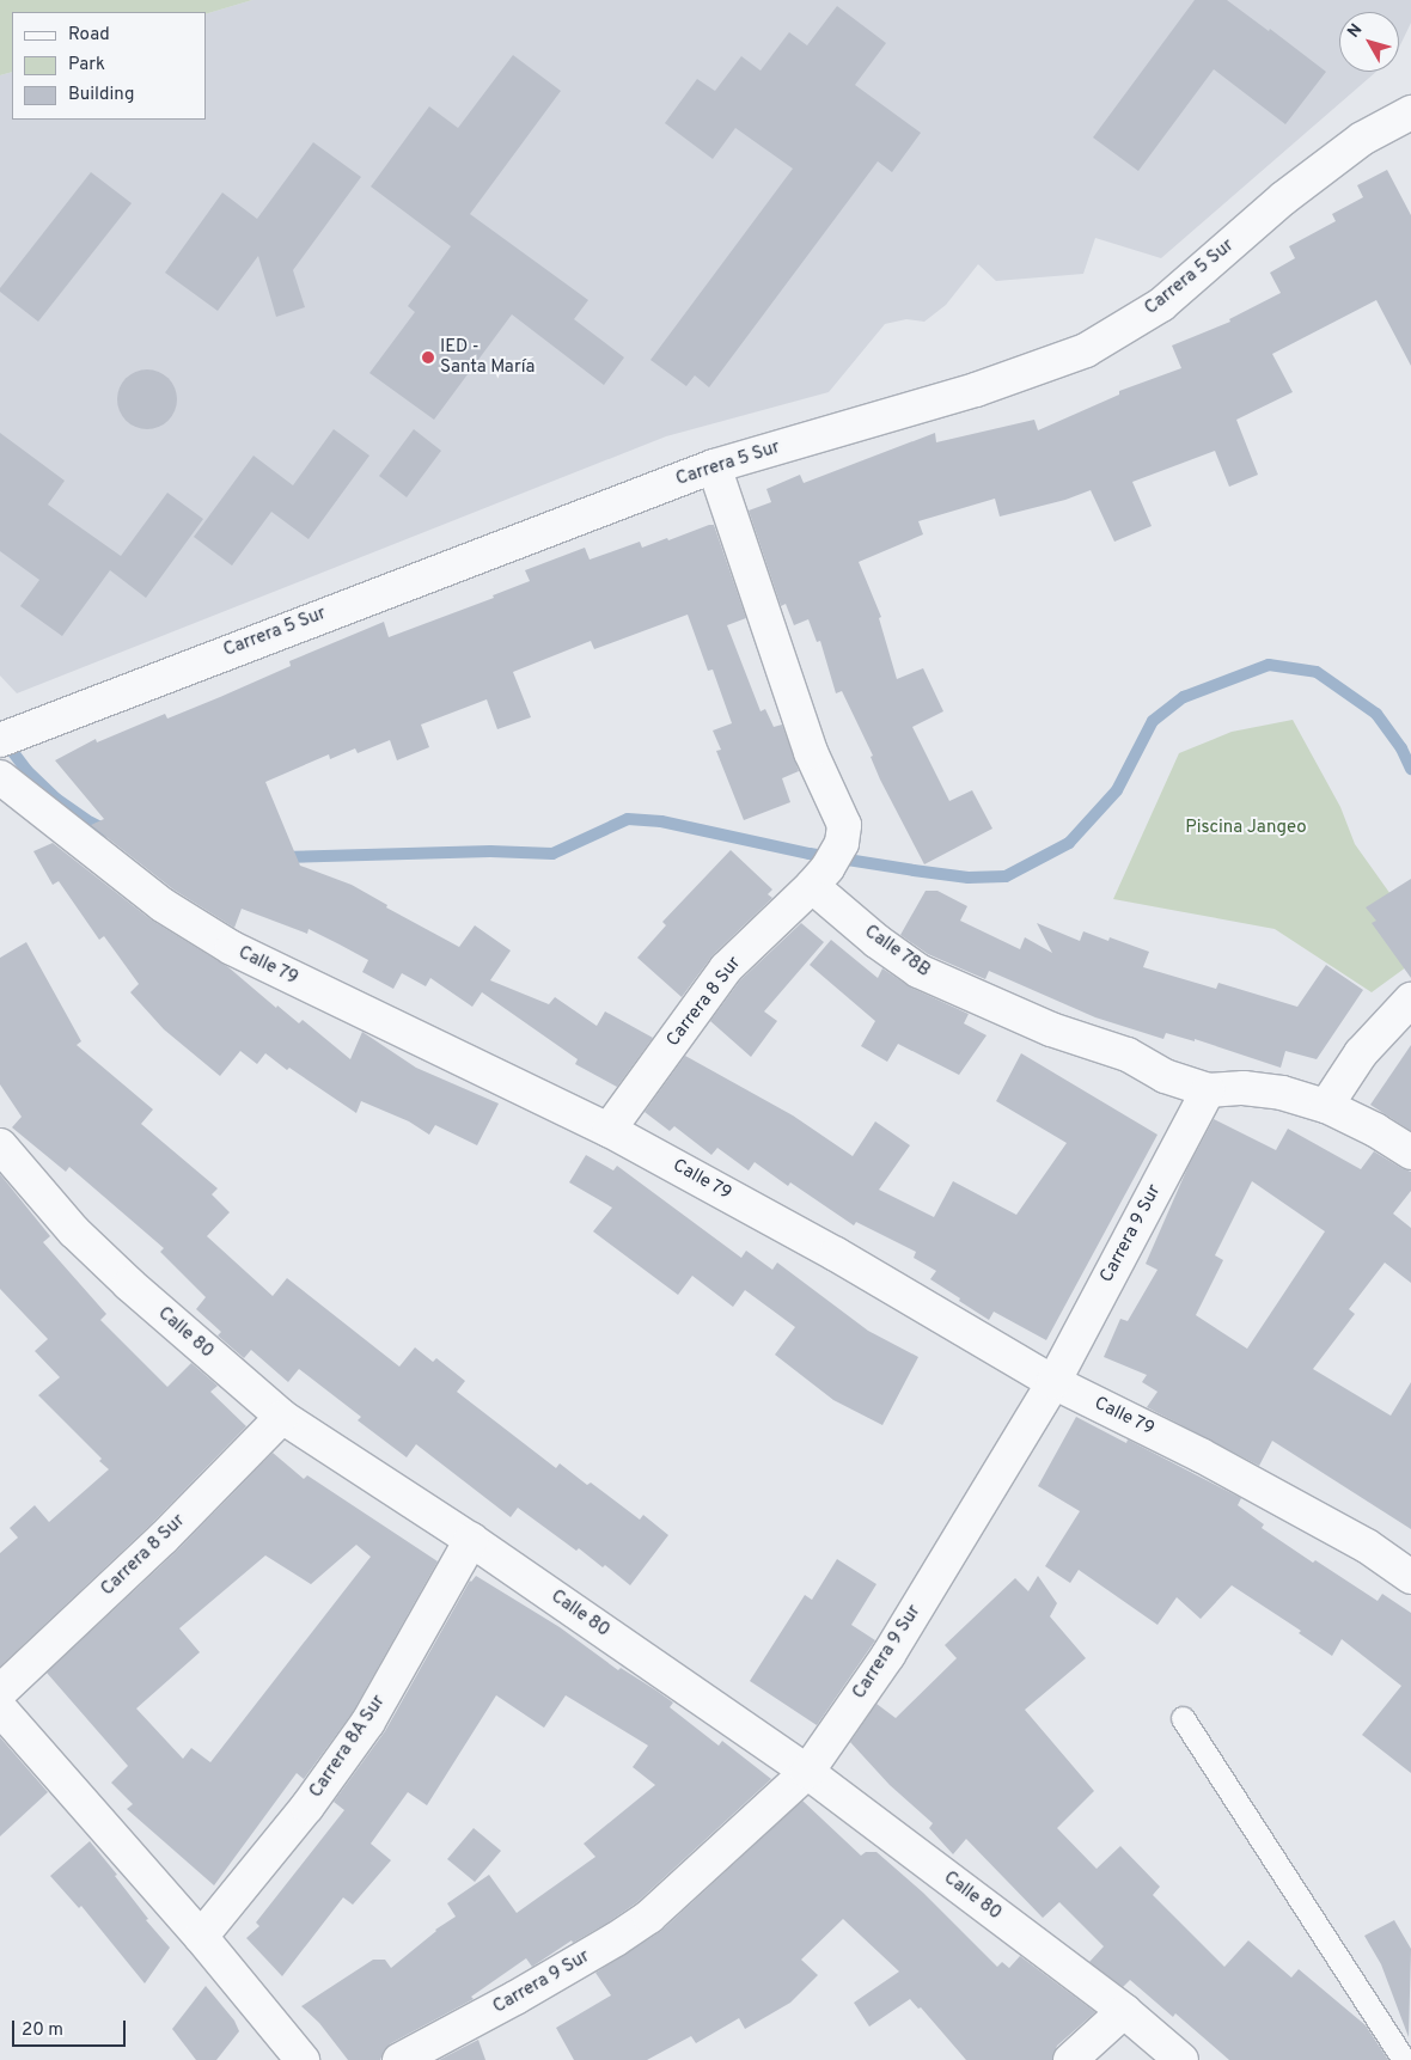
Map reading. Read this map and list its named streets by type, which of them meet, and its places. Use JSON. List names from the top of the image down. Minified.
{"streets":{"street":["Carrera 5 Sur","Calle 78B","Calle 79","Carrera 8 Sur","Carrera 9 Sur","Calle 80","Carrera 8A Sur"]},"crossings":[["Calle 78B","Carrera 8 Sur"],["Calle 78B","Carrera 9 Sur"],["Calle 79","Carrera 8 Sur"],["Calle 79","Carrera 9 Sur"],["Carrera 8 Sur","Calle 80"],["Carrera 9 Sur","Calle 80"],["Calle 80","Carrera 8A Sur"]],"parks":["Piscina Jangeo"],"places":["IED - Santa María"],"legend":["Road","Park","Building"],"scale_bar":"20 m","north":"top left"}
